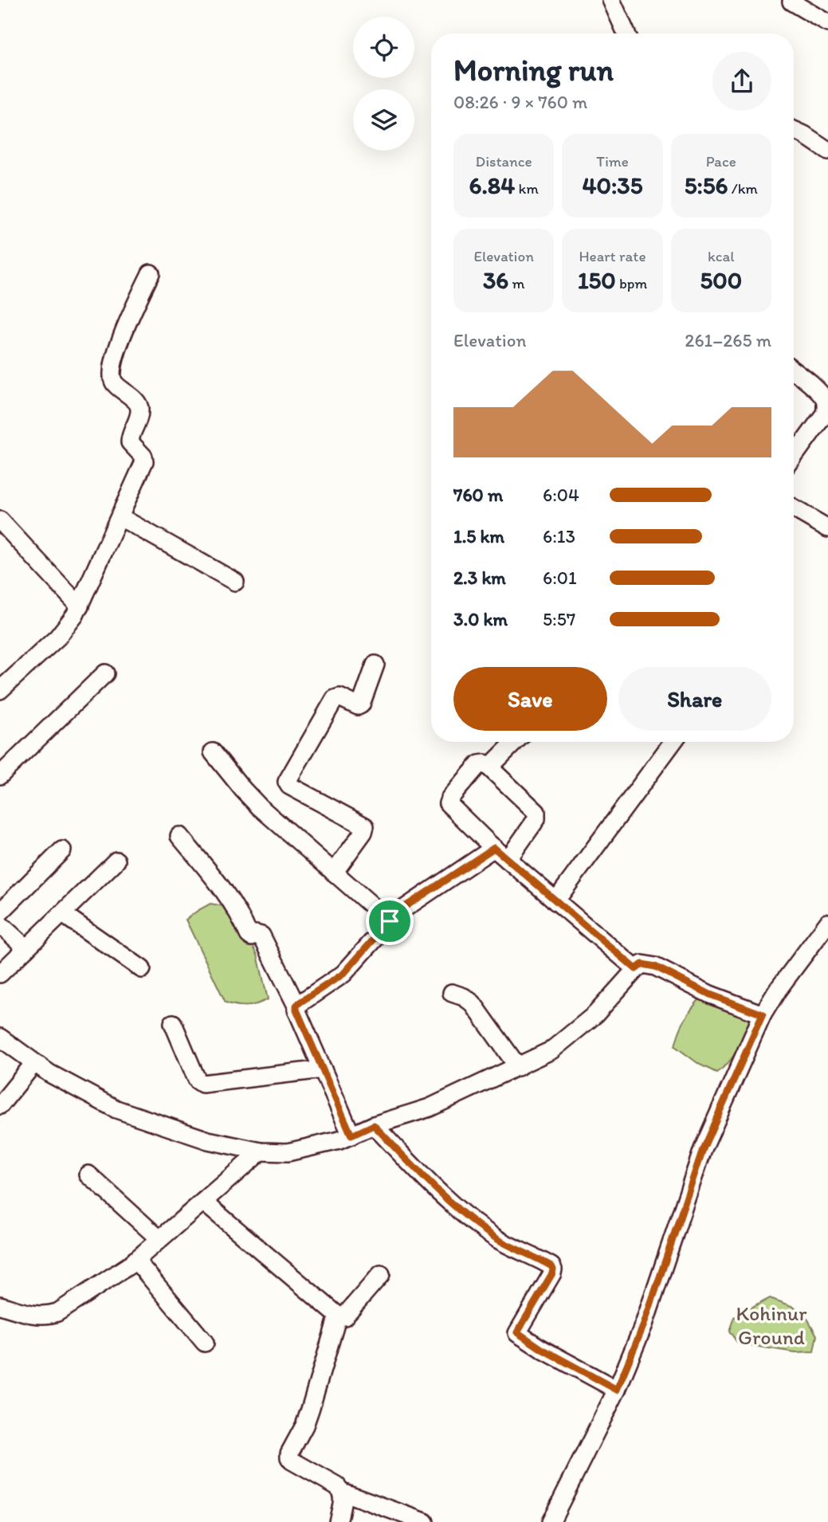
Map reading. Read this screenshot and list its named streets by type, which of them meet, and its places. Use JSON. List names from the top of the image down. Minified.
{"parks":["Kohinur Ground"],"page":{"heading":["Morning run","08:26 · 9 × 760 m"],"stats":[["Distance","6.84 km"],["Time","40:35"],["Pace","5:56 /km"],["Elevation","36 m"],["Heart rate","150 bpm"],["kcal","500"]],"chart":["Elevation","261–265 m"],"list":[{"name":"760 m","note":"6:04"},{"name":"1.5 km","note":"6:13"},{"name":"2.3 km","note":"6:01"},{"name":"3.0 km","note":"5:57"}],"buttons":["Save","Share"]}}
